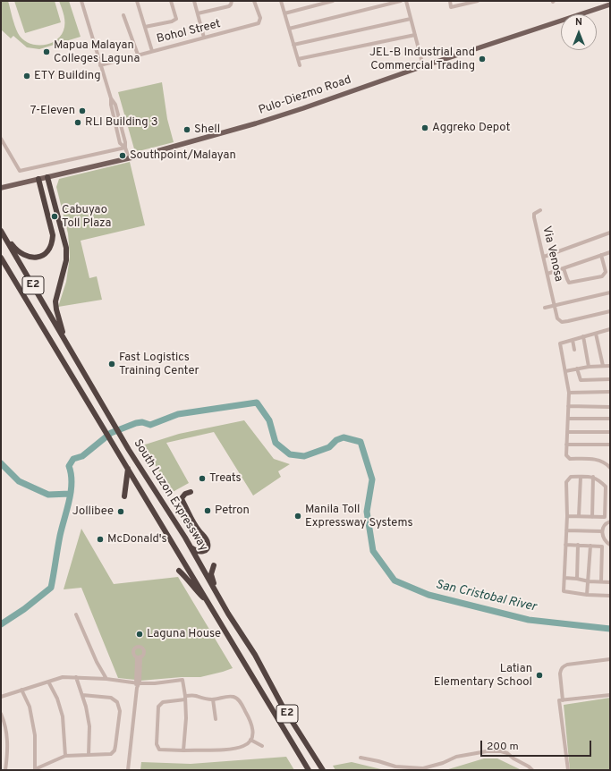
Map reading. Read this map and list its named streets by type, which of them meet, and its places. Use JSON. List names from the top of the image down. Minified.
{"streets":{"highway":["E2","South Luzon Expressway"],"main road":["Pulo-Diezmo Road"],"street":["Bohol Street","Via Venosa"]},"water":["San Cristobal River"],"places":["Mapua Malayan Colleges Laguna","JEL-B Industrial and Commercial Trading","ETY Building","7-Eleven","RLI Building 3","Aggreko Depot","Shell","Southpoint/Malayan","Cabuyao Toll Plaza","Fast Logistics Training Center","Treats","Petron","Jollibee","Manila Toll Expressway Systems","McDonald's","Laguna House","Latian Elementary School"],"scale_bar":"200 m","north":"top"}
